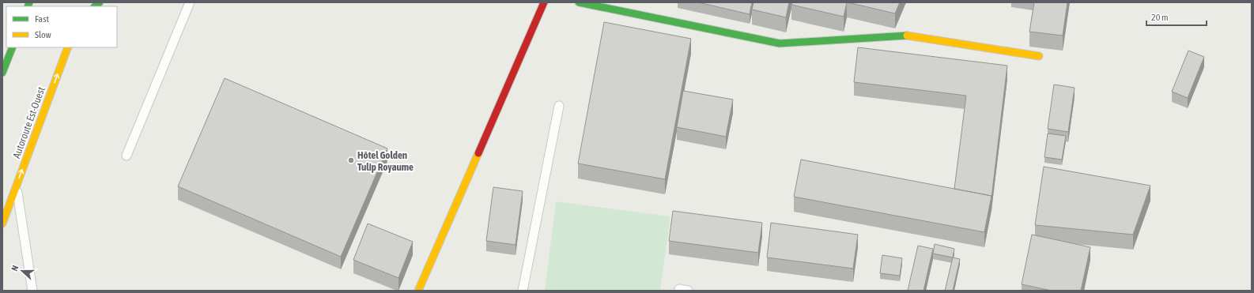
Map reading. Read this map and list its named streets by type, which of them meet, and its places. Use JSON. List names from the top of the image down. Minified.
{"streets":{"main road":["Autoroute Est-Ouest"]},"one_way":["Autoroute Est-Ouest"],"places":["Hôtel Golden Tulip Royaume"],"legend":["Fast","Slow"],"scale_bar":"20 m","north":"left"}
